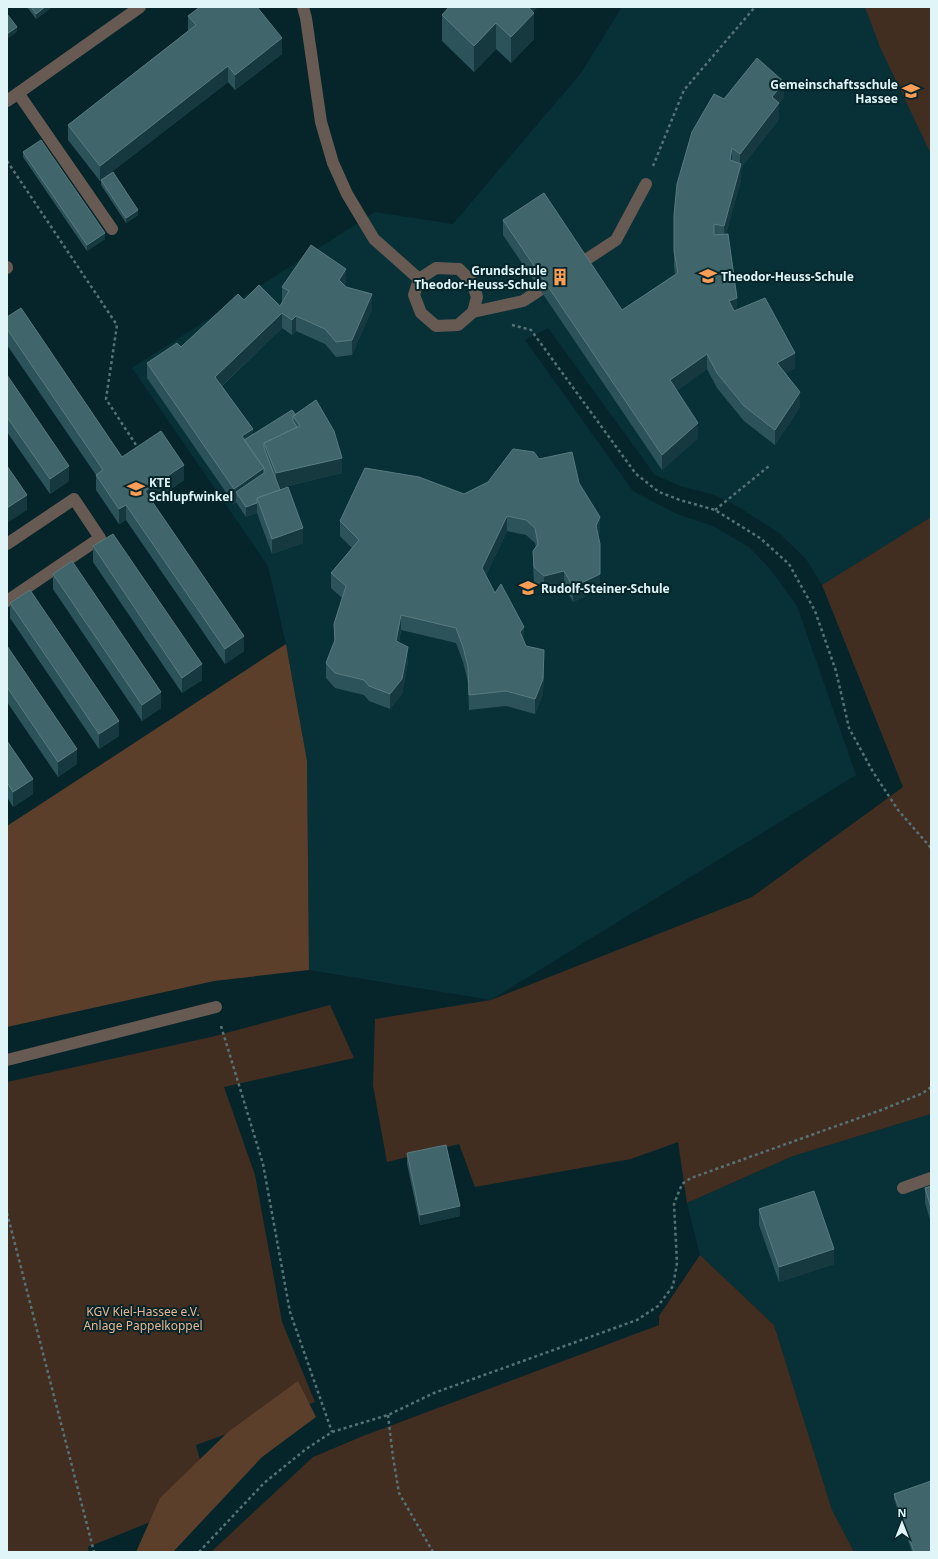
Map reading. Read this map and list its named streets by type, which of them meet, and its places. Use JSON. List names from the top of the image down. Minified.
{"parks":["KGV Kiel-Hassee e.V. Anlage Pappelkoppel"],"places":{"school or university":["Gemeinschaftsschule Hassee","Theodor-Heuss-Schule","KTE Schlupfwinkel","Rudolf-Steiner-Schule"],"building":["Grundschule Theodor-Heuss-Schule"]},"north":"top"}
